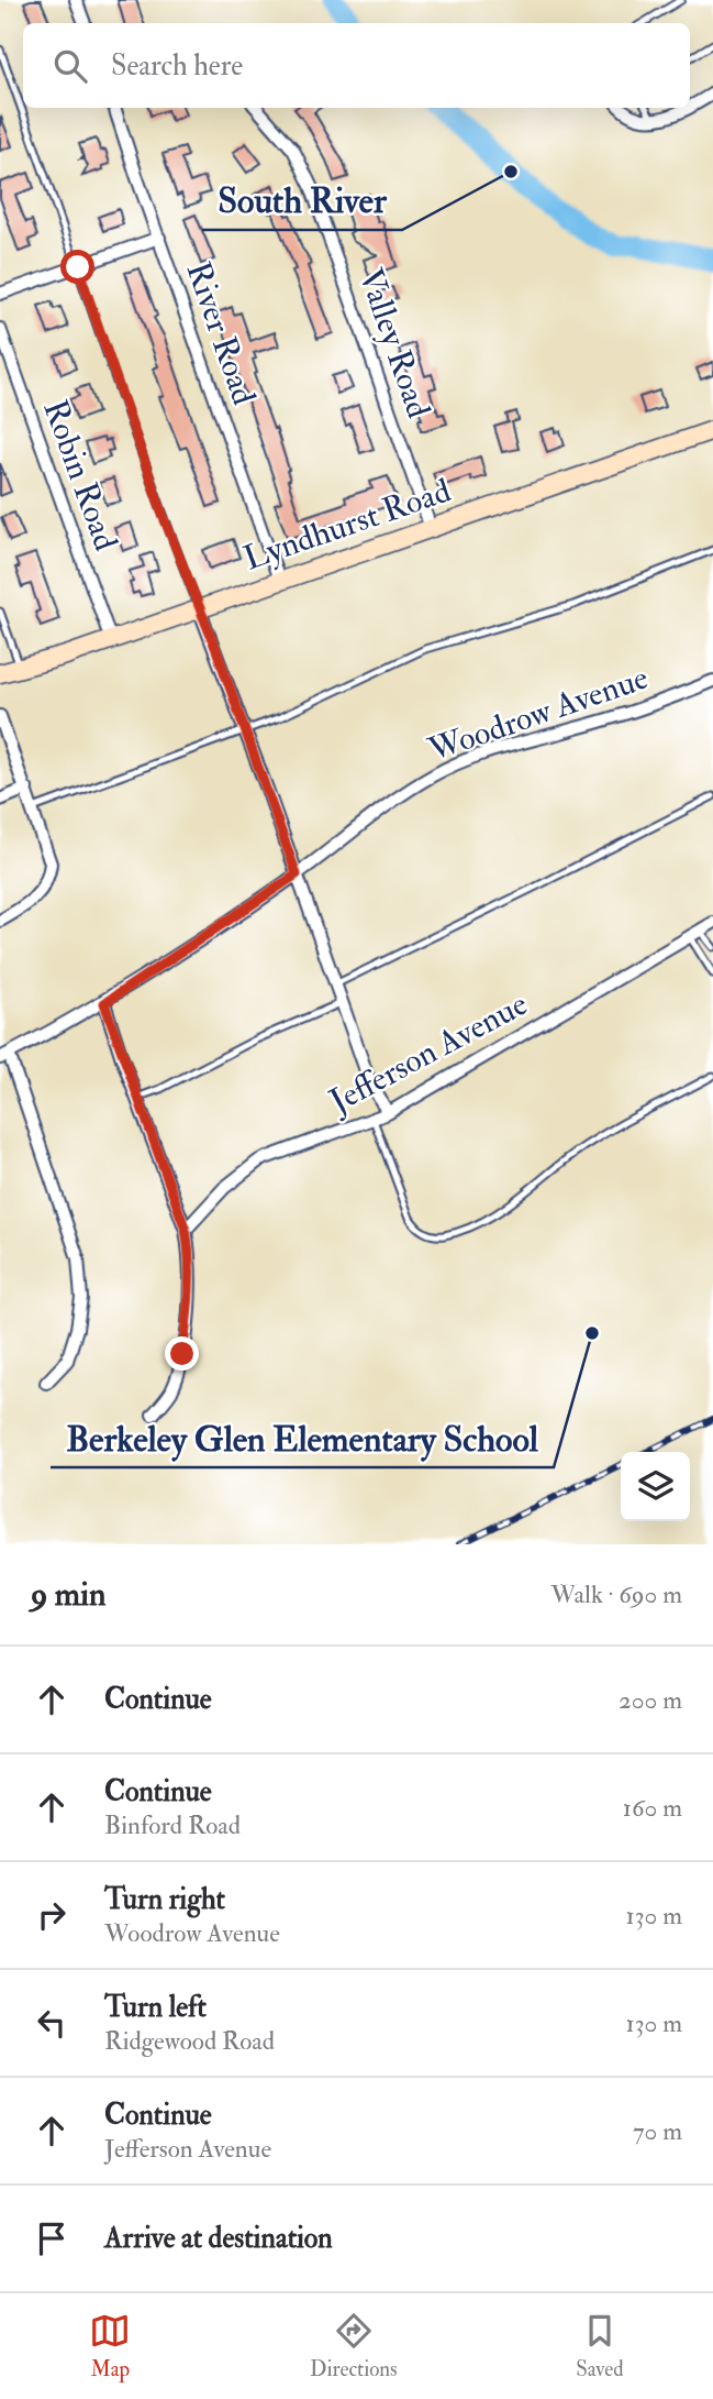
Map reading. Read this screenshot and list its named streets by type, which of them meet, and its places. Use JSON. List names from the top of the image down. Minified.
{"streets":{"main road":["Lyndhurst Road"],"street":["River Road","Valley Road","Robin Road","Woodrow Avenue","Jefferson Avenue"]},"crossings":[["River Road","Lyndhurst Road"],["Valley Road","Lyndhurst Road"],["Robin Road","Lyndhurst Road"]],"places":["South River","Berkeley Glen Elementary School"],"page":{"search":"Search here","heading":["9 min","Walk · 690 m"],"list":[["Continue","200 m"],["Continue","Binford Road","160 m"],["Turn right","Woodrow Avenue","130 m"],["Turn left","Ridgewood Road","130 m"],["Continue","Jefferson Avenue","70 m"],"Arrive at destination"],"nav":["Map","Directions","Saved"]}}
